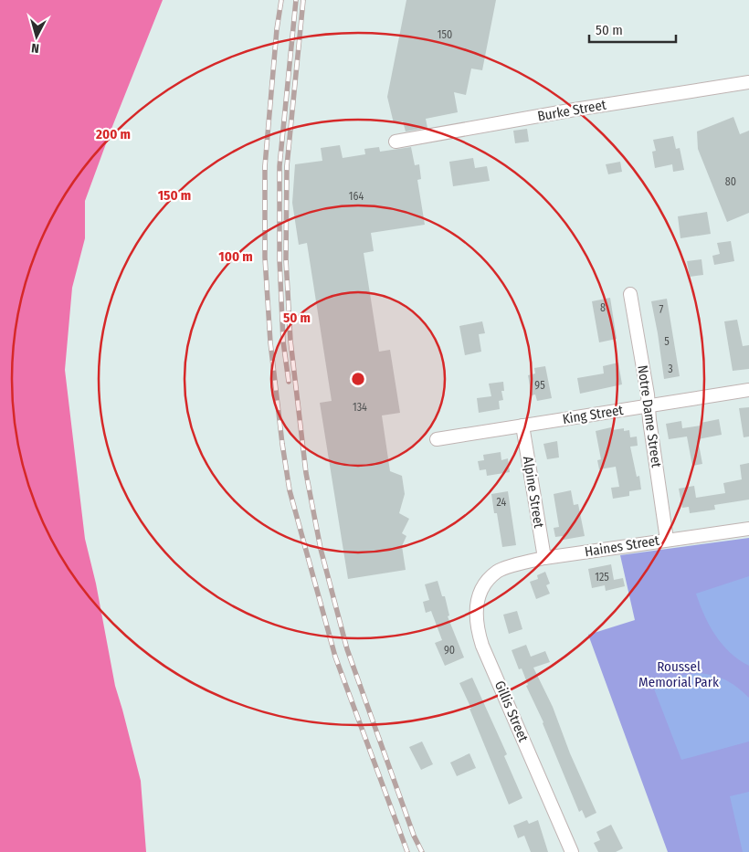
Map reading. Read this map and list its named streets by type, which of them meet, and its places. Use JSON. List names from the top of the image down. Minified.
{"streets":{"street":["Burke Street","King Street","Notre Dame Street","Alpine Street","Haines Street","Gillis Street"]},"crossings":[["King Street","Notre Dame Street"],["King Street","Alpine Street"],["Notre Dame Street","Haines Street"],["Alpine Street","Haines Street"],["Haines Street","Gillis Street"]],"parks":["Roussel Memorial Park"],"house_numbers":["150","80","164","8","7","5","3","95","134","24","125","90"],"scale_bar":"50 m","north":"bottom","rings":["200 m","150 m","100 m","50 m"]}
